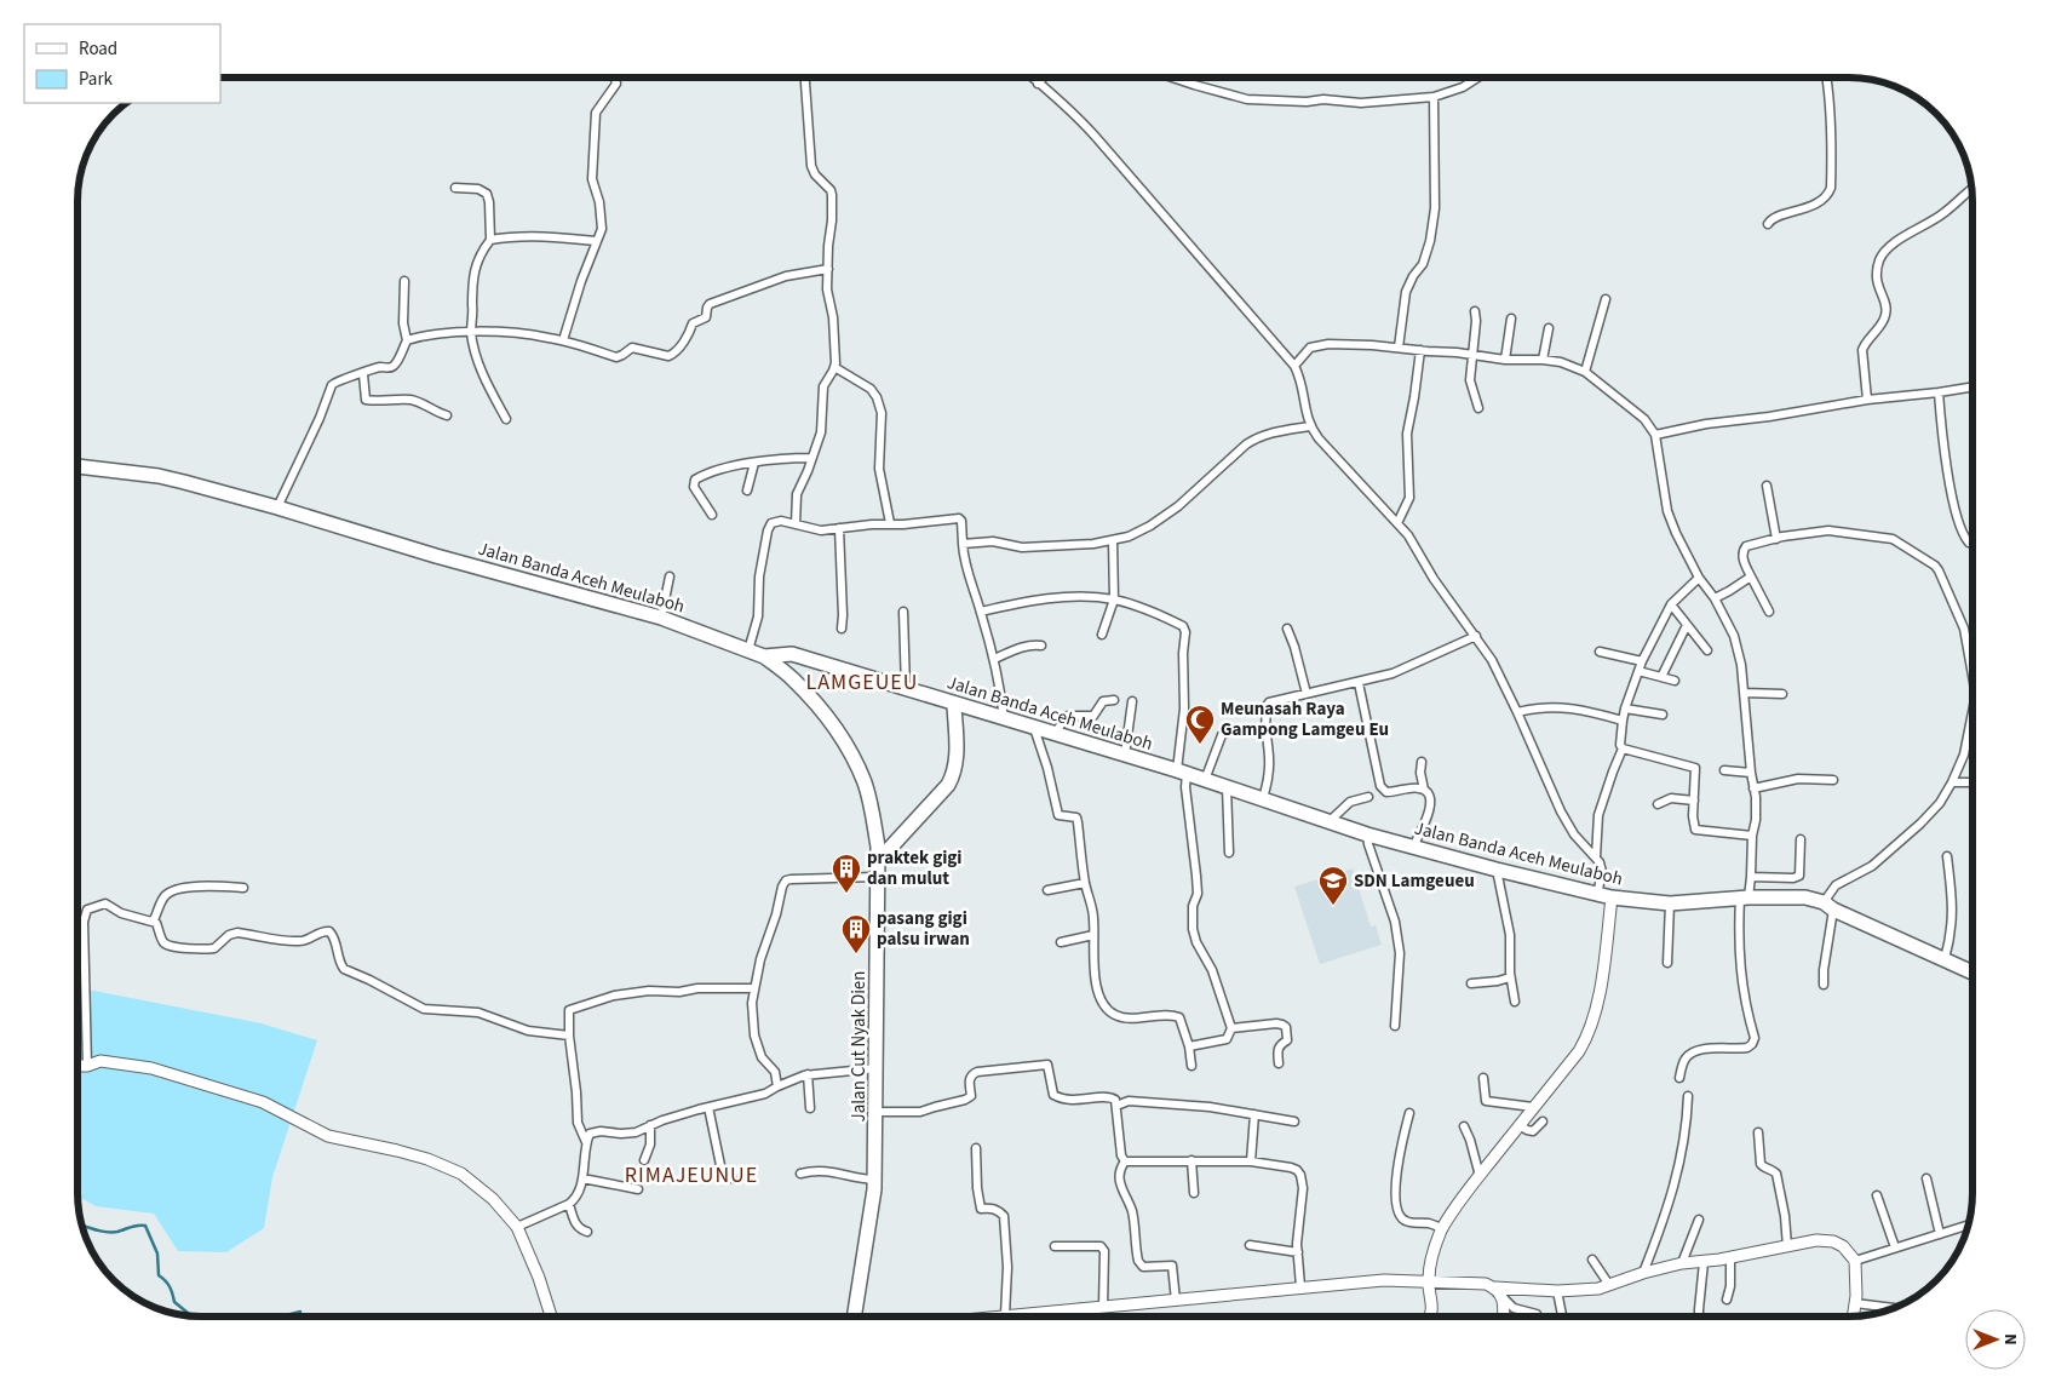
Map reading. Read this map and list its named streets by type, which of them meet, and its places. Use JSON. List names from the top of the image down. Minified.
{"streets":{"highway":["Jalan Banda Aceh Meulaboh","Jalan Cut Nyak Dien"]},"crossings":[["Jalan Banda Aceh Meulaboh","Jalan Cut Nyak Dien"]],"districts":["LAMGEUEU","RIMAJEUNUE"],"places":{"mosque":["Meunasah Raya Gampong Lamgeu Eu"],"building":["praktek gigi dan mulut","pasang gigi palsu irwan"],"school or university":["SDN Lamgeueu"]},"legend":["Road","Park"],"north":"right"}
